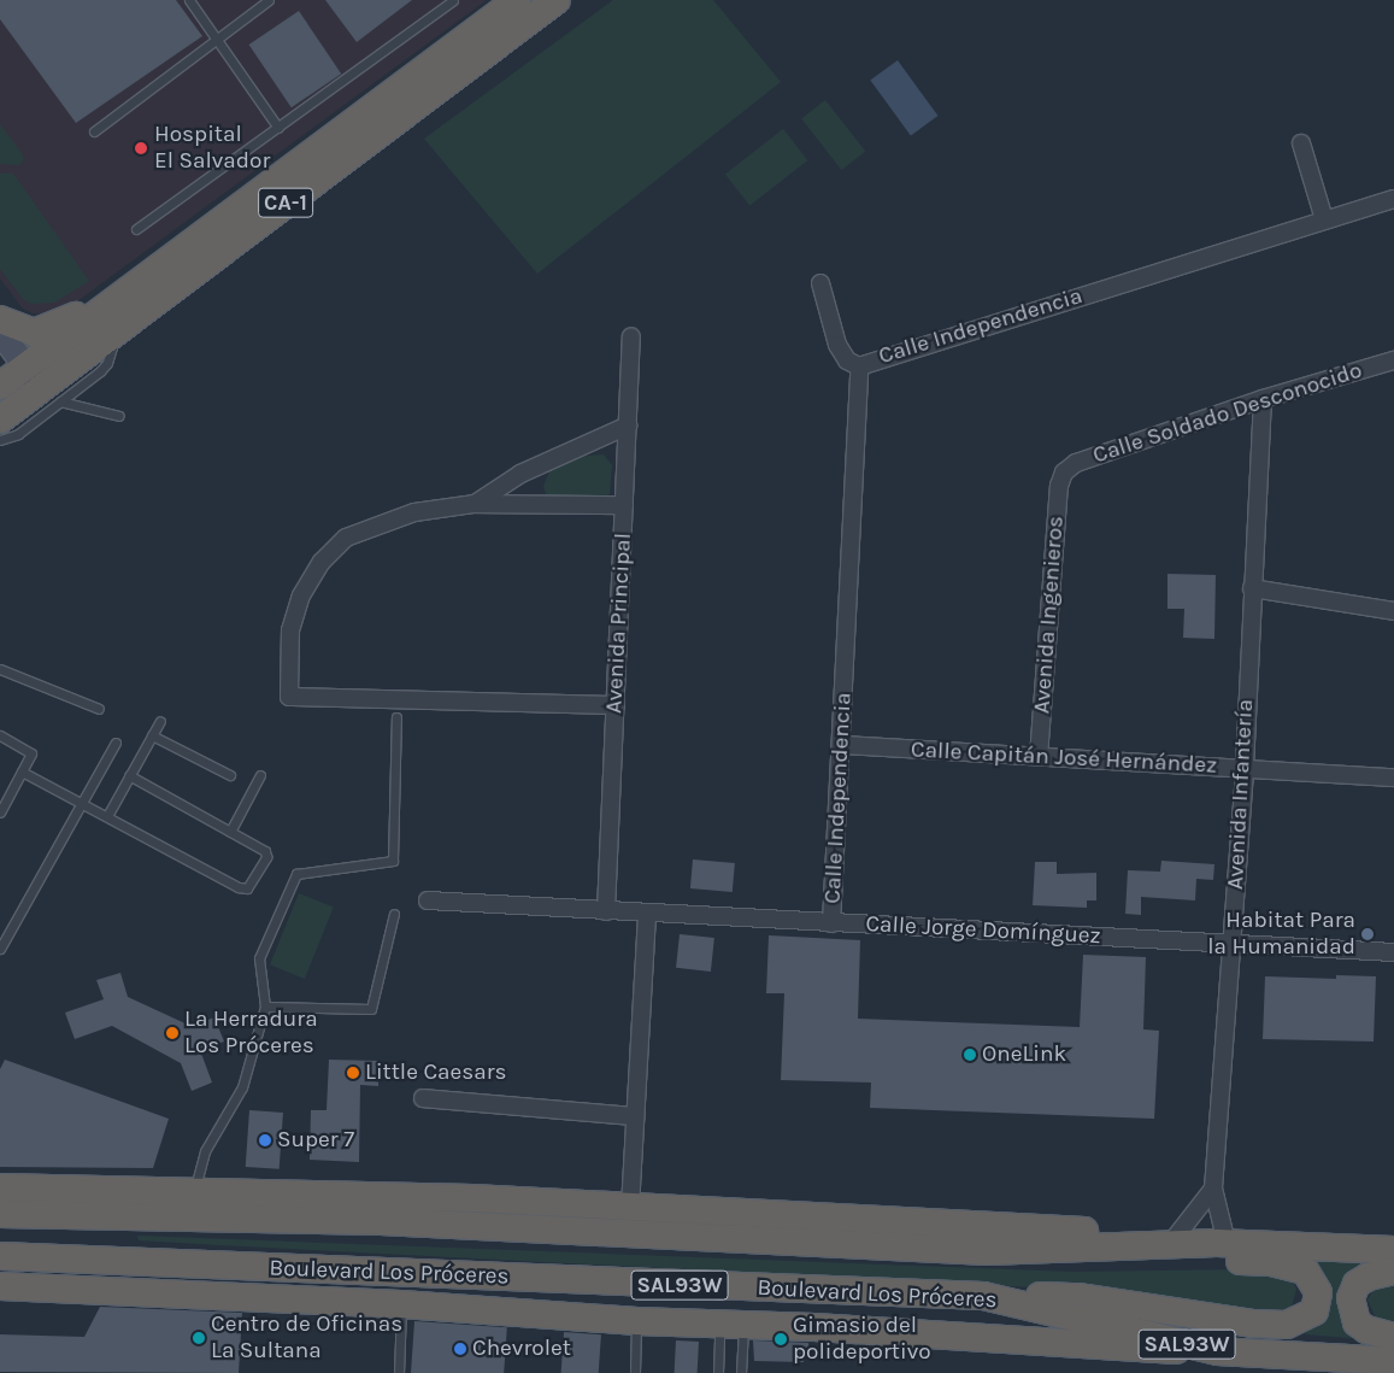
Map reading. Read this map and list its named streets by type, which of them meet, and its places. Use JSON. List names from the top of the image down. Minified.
{"streets":{"highway":["CA-1","Boulevard Los Próceres","SAL93W"],"street":["Calle Independencia","Calle Soldado Desconocido","Avenida Ingenieros","Avenida Principal","Calle Capitán José Hernández","Avenida Infantería","Calle Jorge Domínguez"]},"crossings":[["Calle Independencia","Calle Capitán José Hernández"],["Calle Independencia","Calle Jorge Domínguez"],["Calle Soldado Desconocido","Avenida Ingenieros"],["Calle Soldado Desconocido","Avenida Infantería"],["Avenida Ingenieros","Calle Capitán José Hernández"],["Avenida Principal","Calle Jorge Domínguez"],["Calle Capitán José Hernández","Avenida Infantería"],["Avenida Infantería","Calle Jorge Domínguez"],["Avenida Infantería","SAL93W"]],"places":["Hospital El Salvador","Habitat Para la Humanidad","La Herradura Los Próceres","OneLink","Little Caesars","Super 7","Centro de Oficinas La Sultana","Gimasio del polideportivo","Chevrolet"]}
